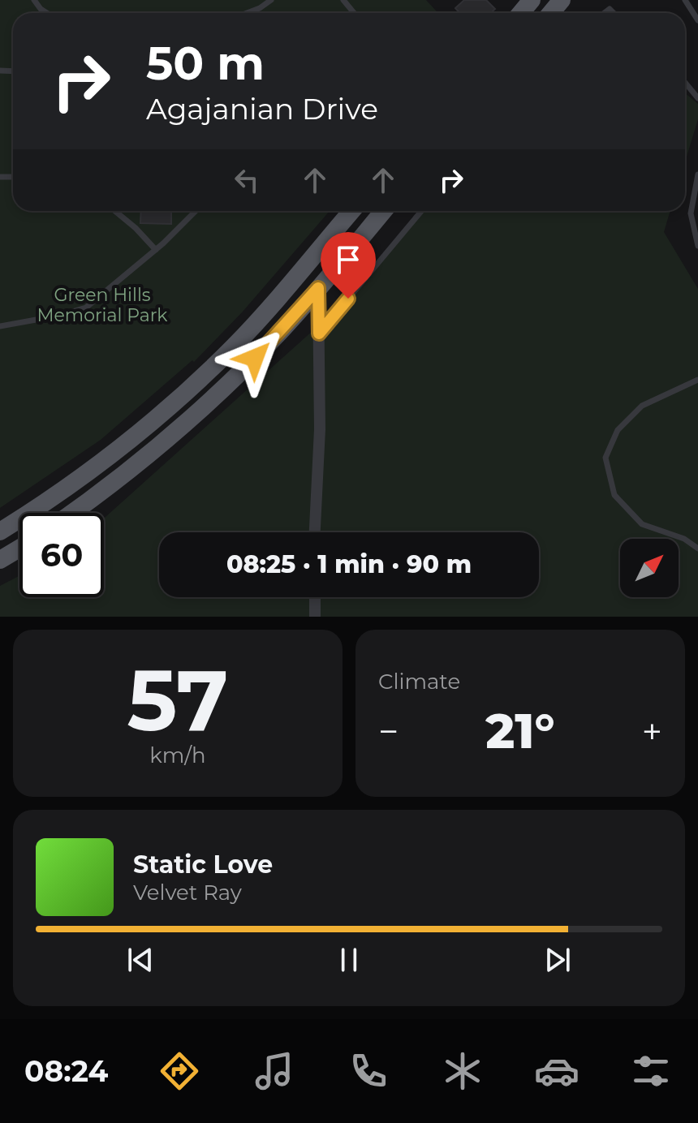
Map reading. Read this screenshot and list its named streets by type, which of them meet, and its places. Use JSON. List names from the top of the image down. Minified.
{"parks":["Green Hills Memorial Park"],"north":"top right","page":{"turn":["50 m","Agajanian Drive"],"limit":"60","trip":"08:25 · 1 min · 90 m","tile":[["57","km/h"],"Climate"],"heat":["−","21°","+"],"song":["Static Love","Velvet Ray"],"tabs":"08:24"}}
